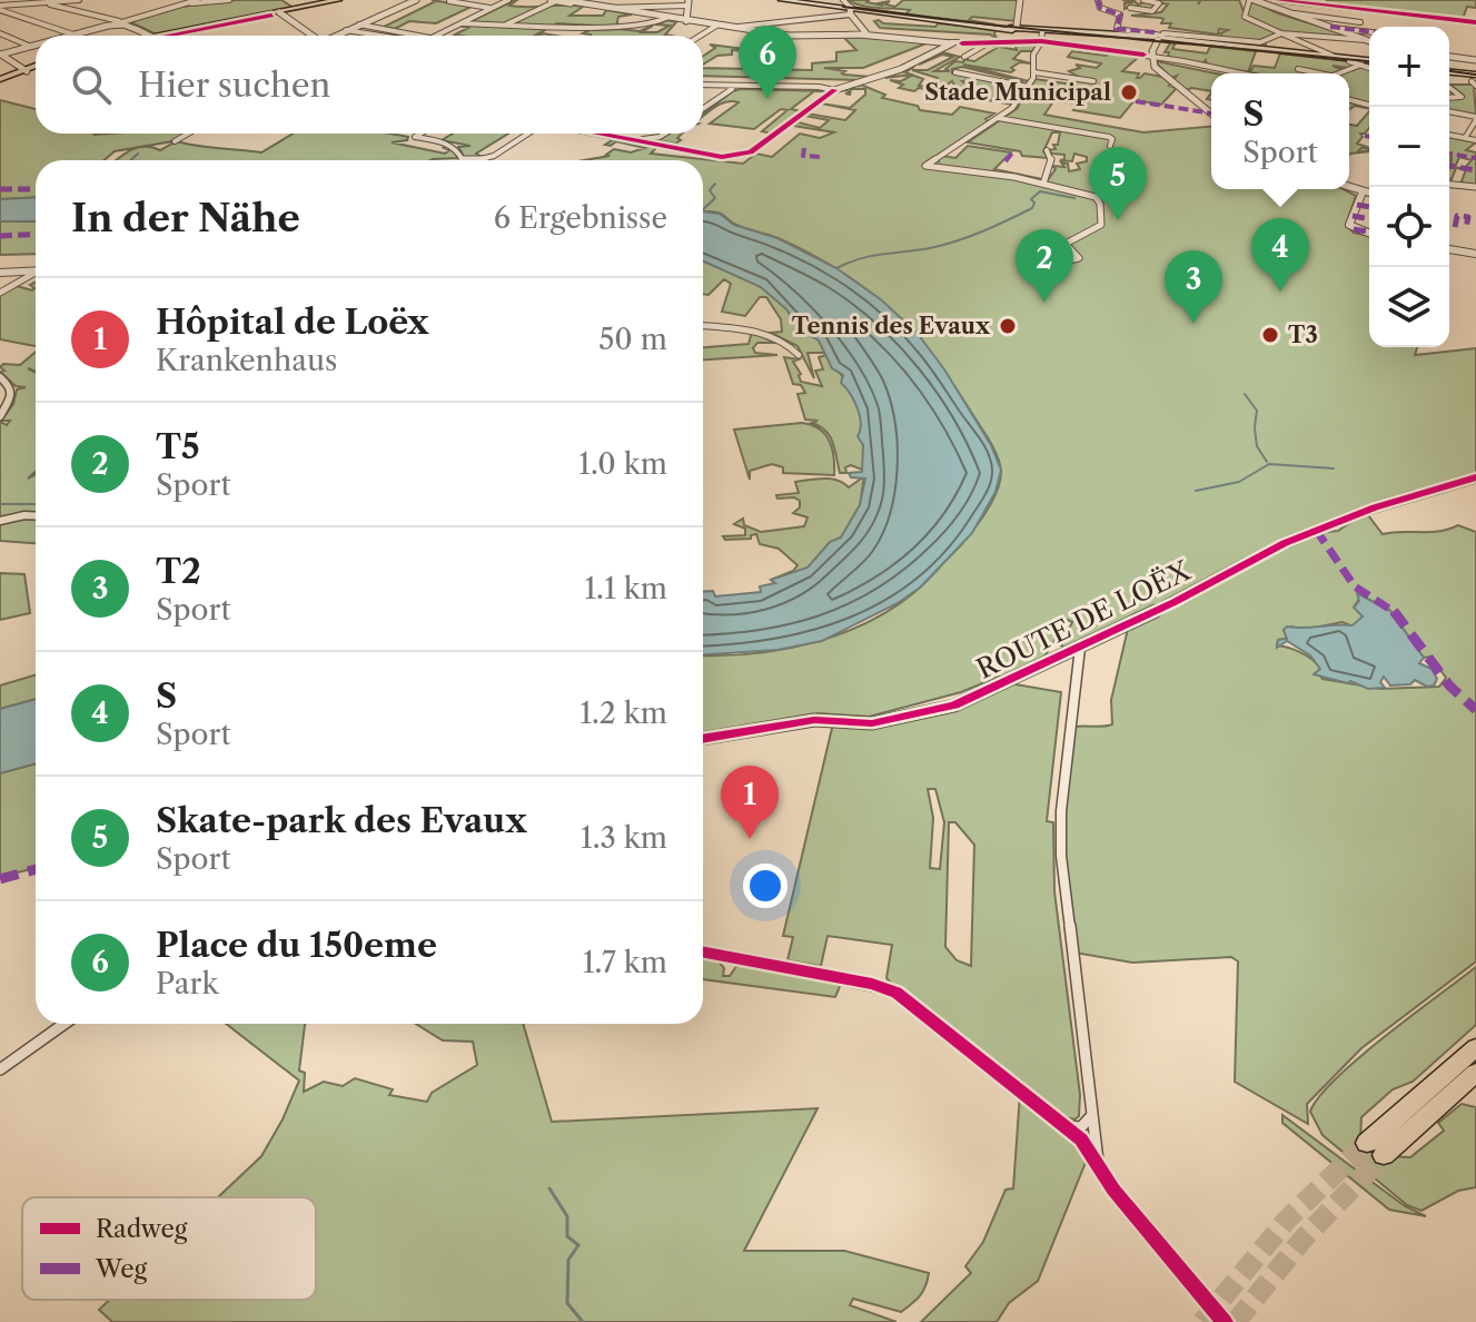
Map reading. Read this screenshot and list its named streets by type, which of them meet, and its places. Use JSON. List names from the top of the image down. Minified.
{"streets":{"street":["ROUTE DE LOËX"]},"places":["Stade Municipal","Tennis des Evaux","T3"],"legend":["Radweg","Weg"],"page":{"pins":["6","5","4","2","3","1"],"map_buttons":["+","−"],"search":"Hier suchen","popup":["S","Sport"],"heading":["In der Nähe","6 Ergebnisse"],"list":[{"mark":"1","name":"Hôpital de Loëx","note":"Krankenhaus","value":"50 m"},{"mark":"2","name":"T5","note":"Sport","value":"1.0 km"},{"mark":"3","name":"T2","note":"Sport","value":"1.1 km"},{"mark":"4","name":"S","note":"Sport","value":"1.2 km"},{"mark":"5","name":"Skate-park des Evaux","note":"Sport","value":"1.3 km"},{"mark":"6","name":"Place du 150eme","note":"Park","value":"1.7 km"}]}}
